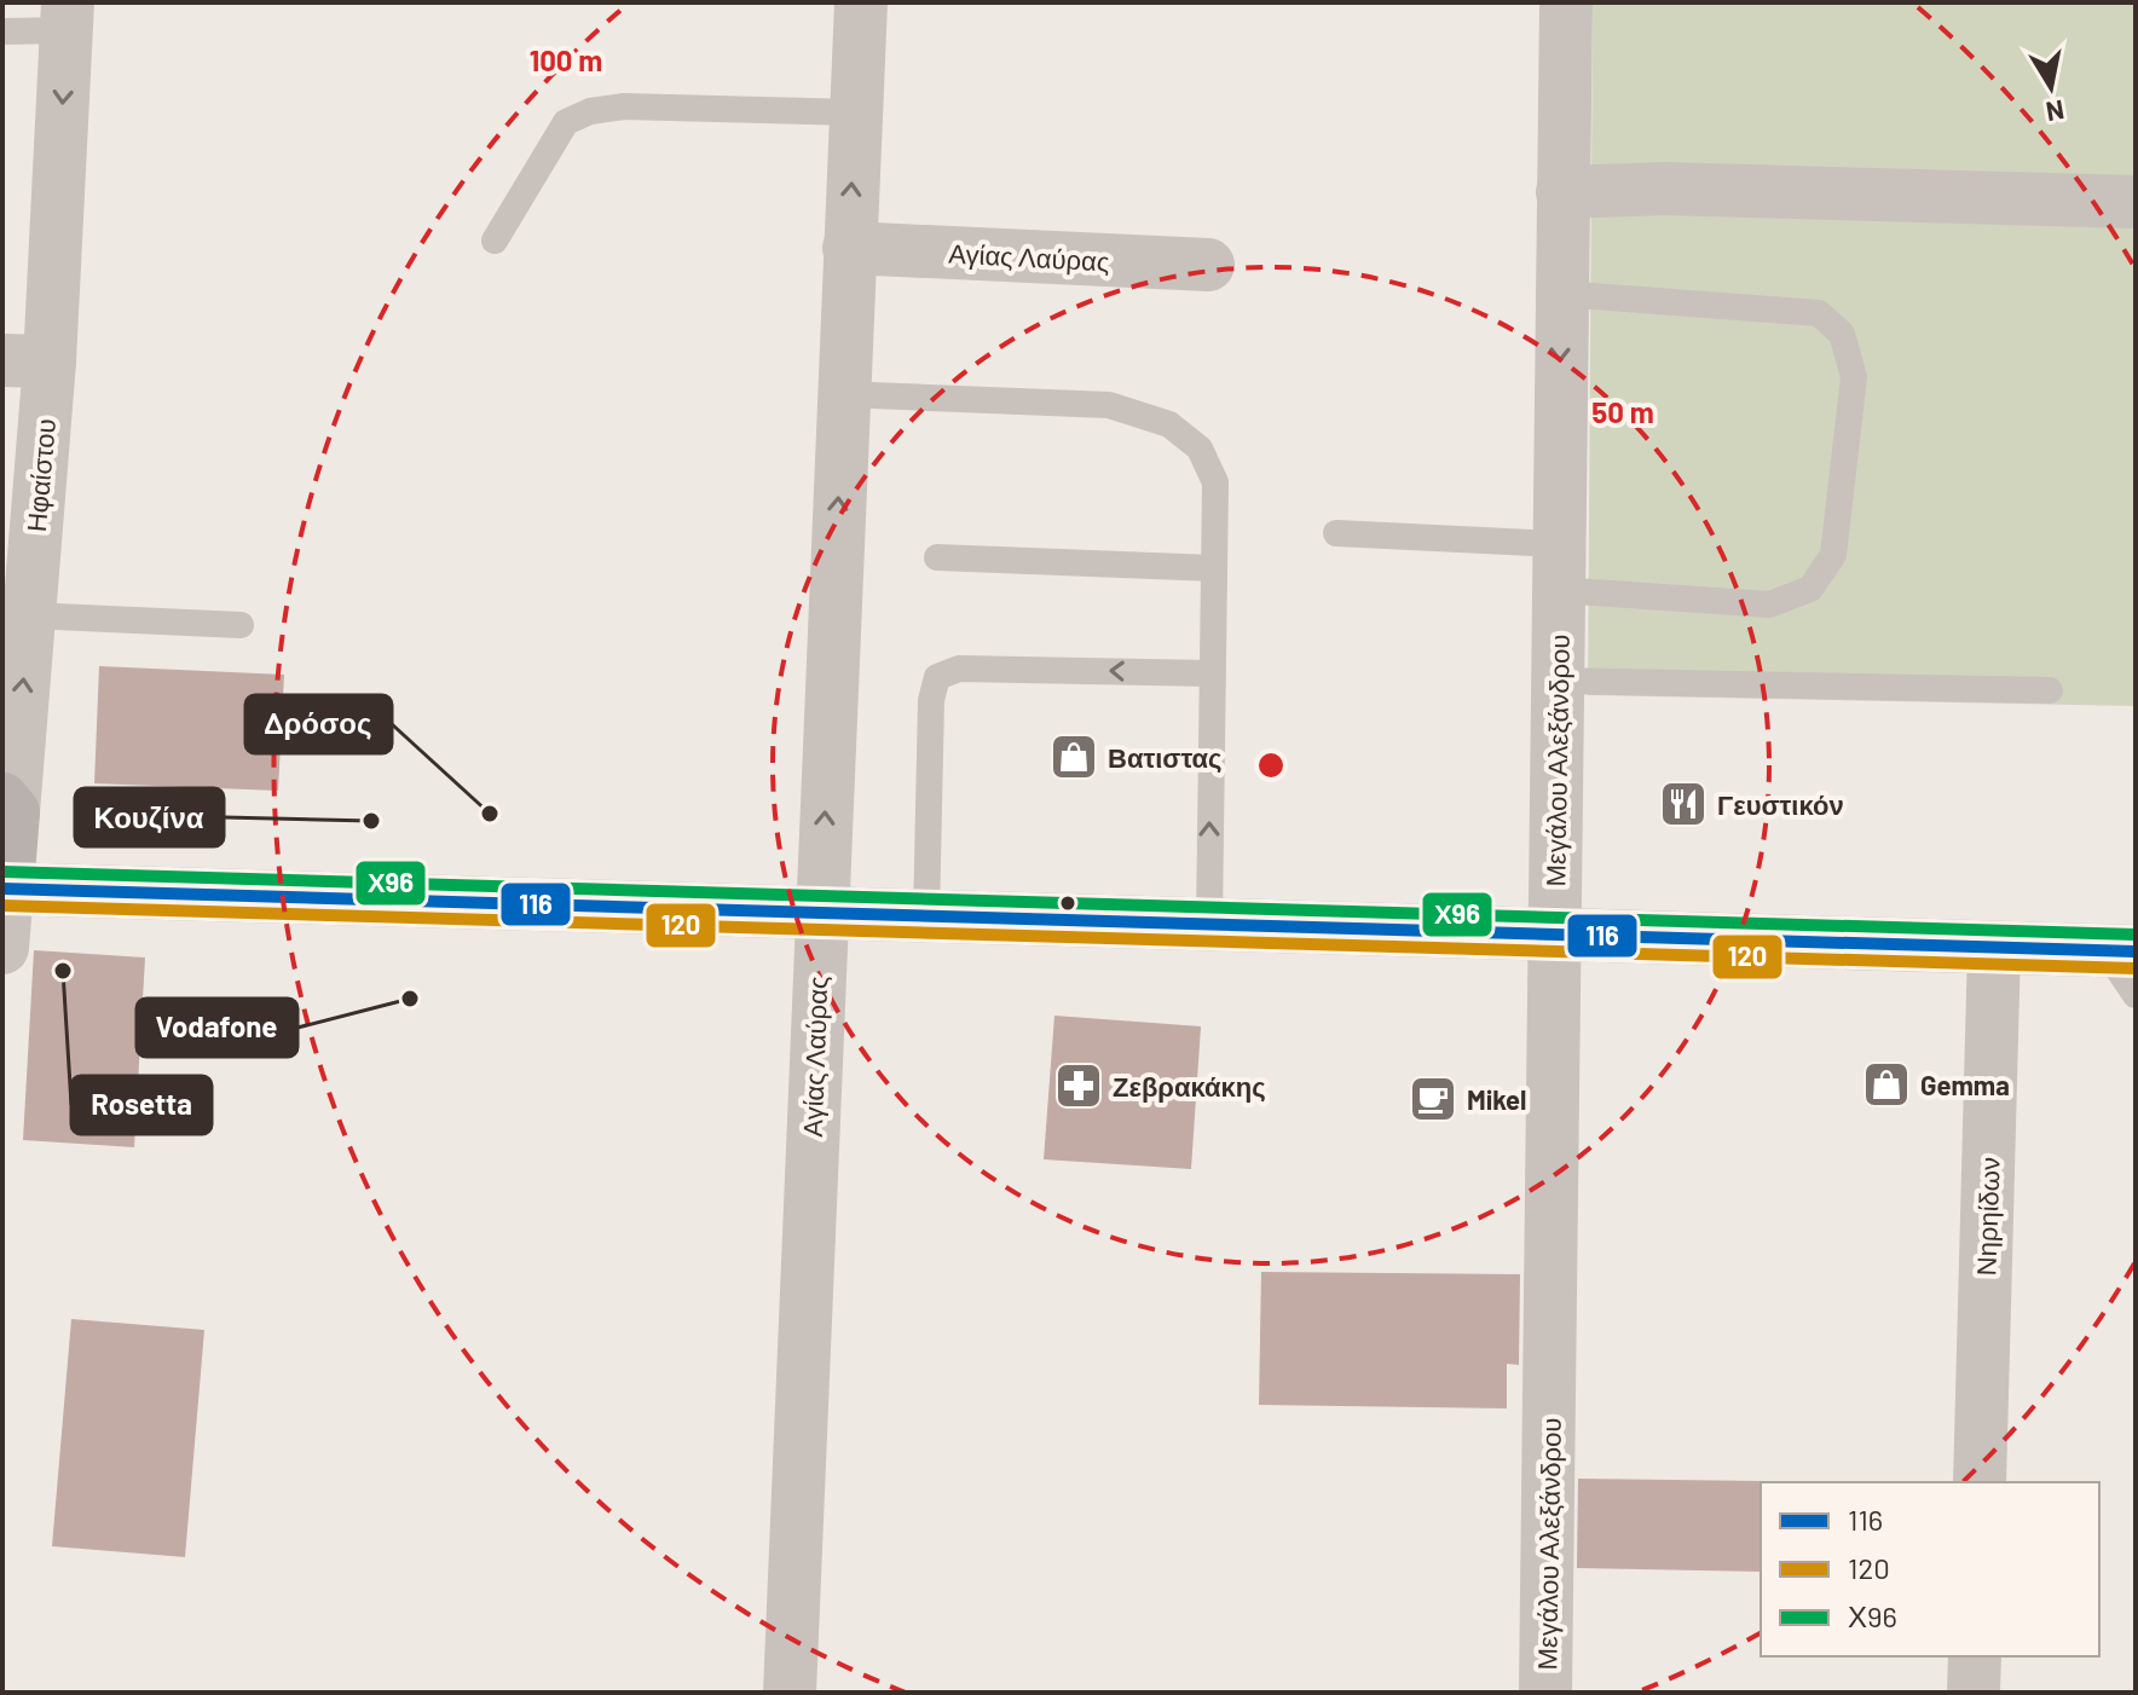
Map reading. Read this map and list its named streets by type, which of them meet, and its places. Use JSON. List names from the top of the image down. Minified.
{"streets":{"main road":["Ηφαίστου"],"street":["Αγίας Λαύρας","Μεγάλου Αλεξάνδρου","Νηρηίδων"]},"places":{"shop":["Βατιστας","Gemma"],"restaurant":["Γευστικόν"],"other":["Δρόσος","Κουζίνα","Rosetta","Vodafone"],"pharmacy":["Ζεβρακάκης"],"cafe":["Mikel"]},"lines":["transit line Χ96","transit line 116","transit line 120"],"legend":["116","120","Χ96"],"north":"bottom","rings":["100 m","50 m"]}
